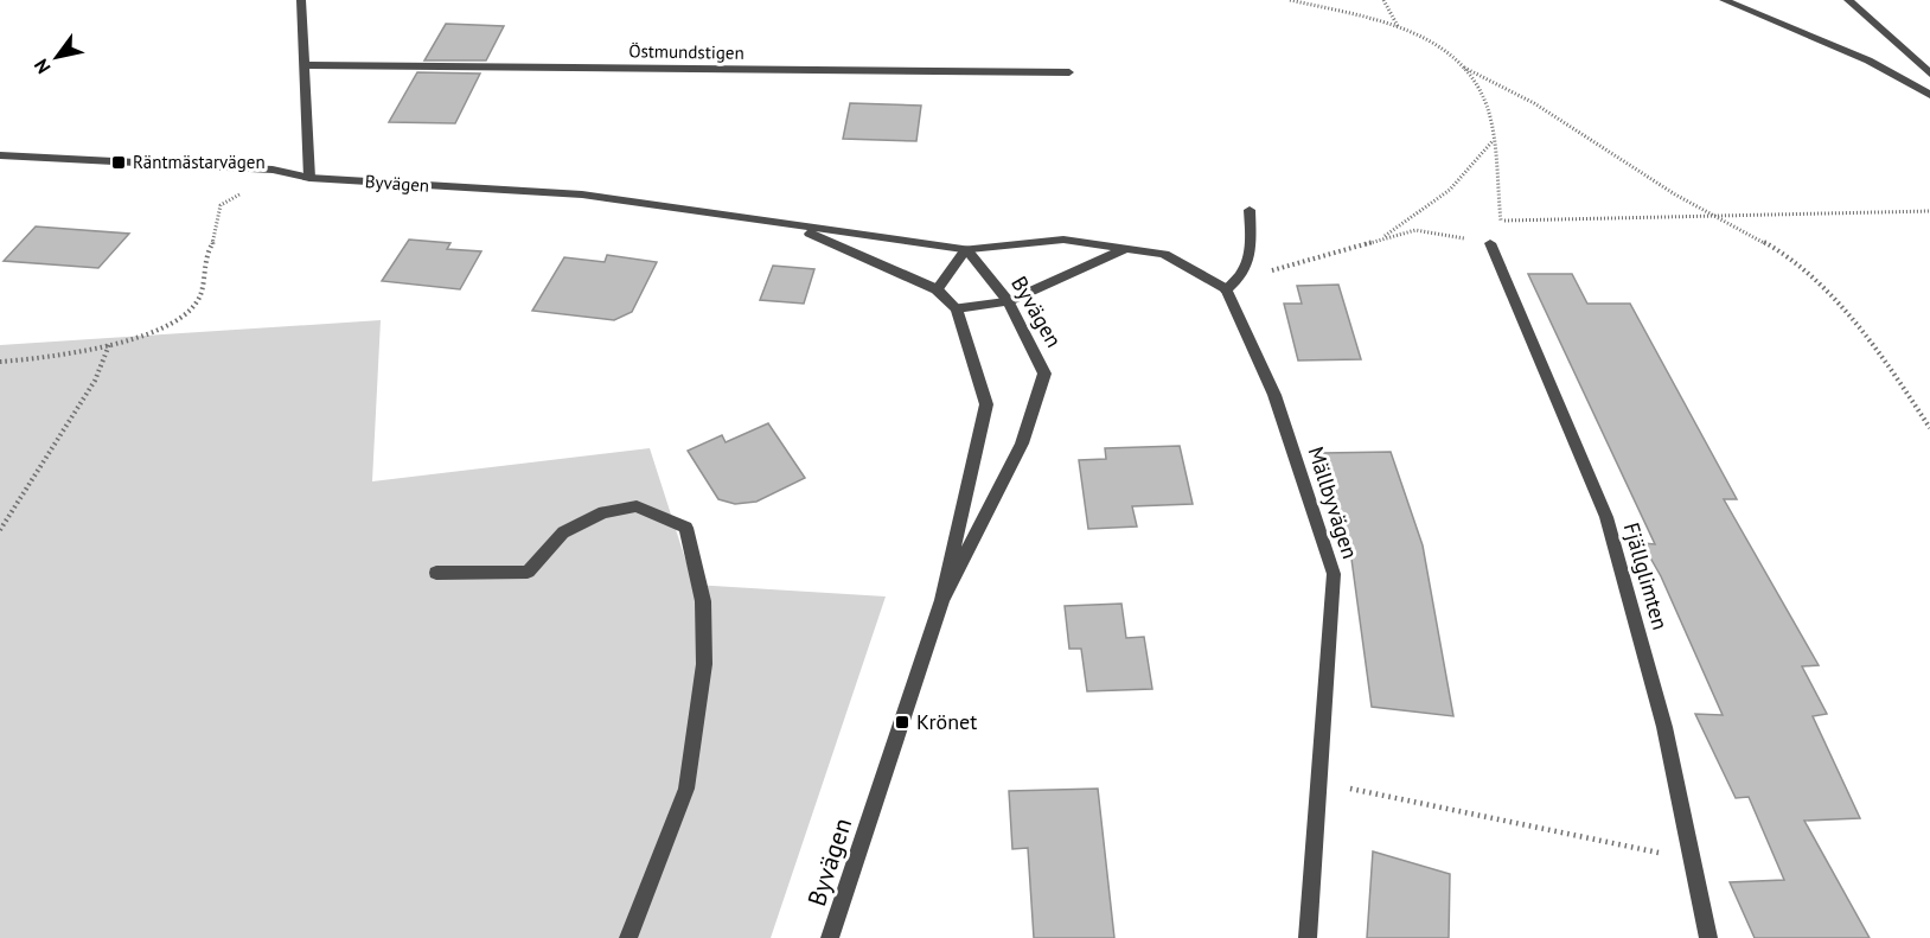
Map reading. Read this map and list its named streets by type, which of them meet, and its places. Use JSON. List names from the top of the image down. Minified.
{"streets":{"street":["Östmundstigen","Byvägen","Mällbyvägen","Fjällglimten"]},"places":{"transit":["Räntmästarvägen","Krönet"]},"north":"bottom left"}
